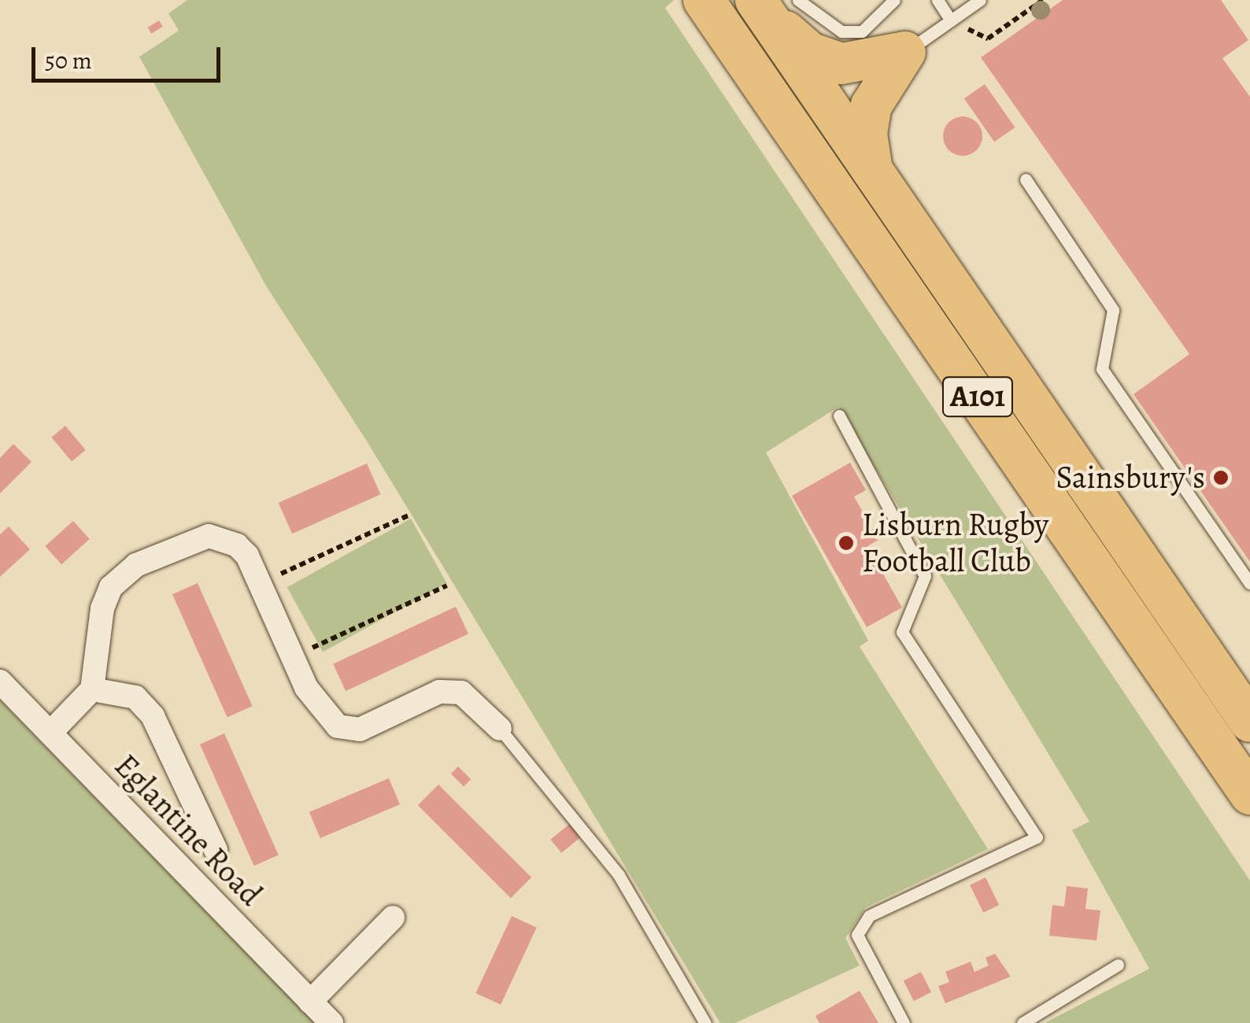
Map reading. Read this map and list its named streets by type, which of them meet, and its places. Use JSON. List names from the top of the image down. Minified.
{"streets":{"highway":["A101"],"street":["Eglantine Road"]},"places":["Sainsbury's","Lisburn Rugby Football Club"],"scale_bar":"50 m"}
